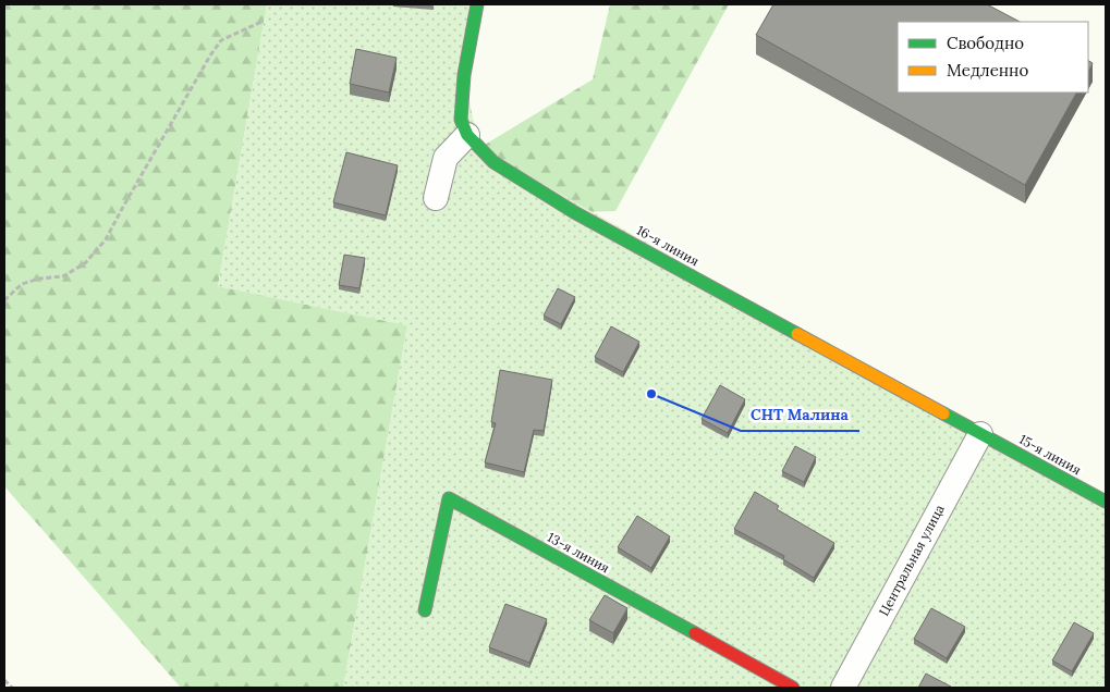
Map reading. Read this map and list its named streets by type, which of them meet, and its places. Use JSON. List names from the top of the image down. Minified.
{"streets":{"street":["16-я линия","15-я линия","13-я линия","Центральная улица"]},"crossings":[["16-я линия","15-я линия"],["16-я линия","Центральная улица"],["15-я линия","Центральная улица"]],"places":["СНТ Малина"],"legend":["Свободно","Медленно"]}
